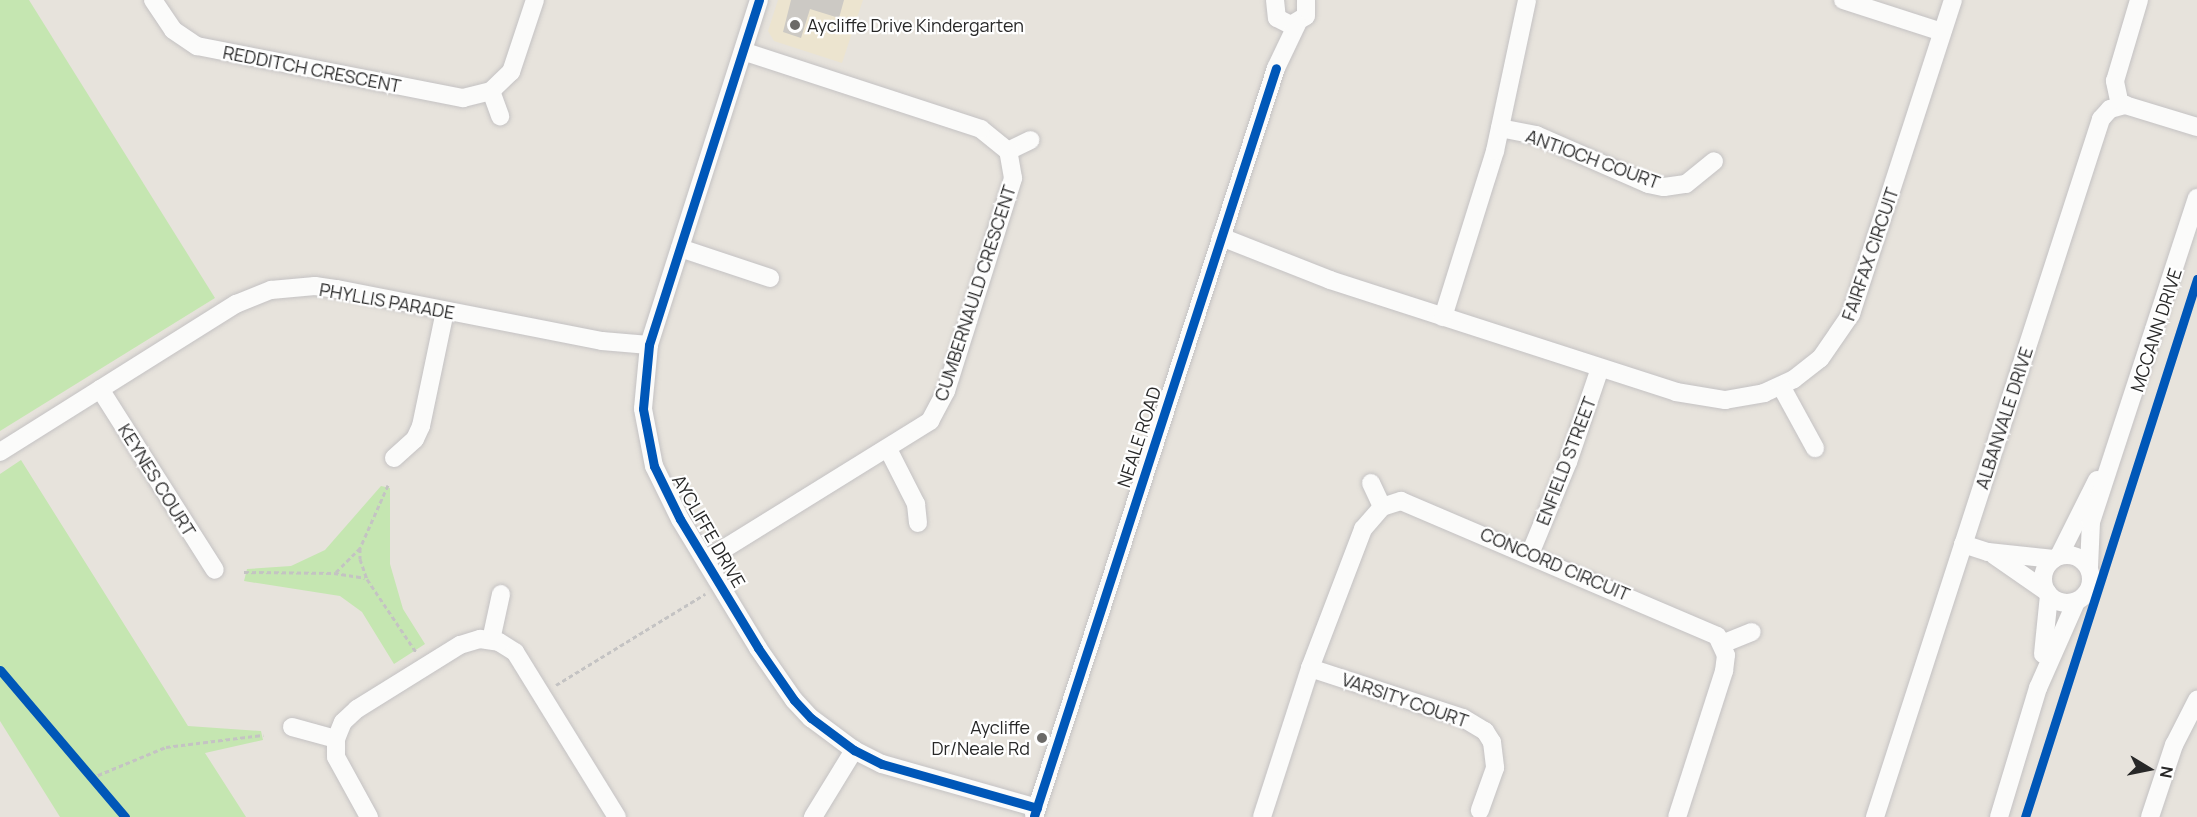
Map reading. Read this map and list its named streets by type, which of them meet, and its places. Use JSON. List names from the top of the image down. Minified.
{"streets":{"street":["REDDITCH CRESCENT","ANTIOCH COURT","FAIRFAX CIRCUIT","CUMBERNAULD CRESCENT","PHYLLIS PARADE","MCCANN DRIVE","ALBANVALE DRIVE","NEALE ROAD","ENFIELD STREET","KEYNES COURT","AYCLIFFE DRIVE","CONCORD CIRCUIT","VARSITY COURT"]},"crossings":[["FAIRFAX CIRCUIT","NEALE ROAD"],["FAIRFAX CIRCUIT","ENFIELD STREET"],["CUMBERNAULD CRESCENT","AYCLIFFE DRIVE"],["PHYLLIS PARADE","KEYNES COURT"],["PHYLLIS PARADE","AYCLIFFE DRIVE"],["NEALE ROAD","AYCLIFFE DRIVE"],["ENFIELD STREET","CONCORD CIRCUIT"]],"places":["Aycliffe Drive Kindergarten","Aycliffe Dr/Neale Rd"],"north":"right"}
